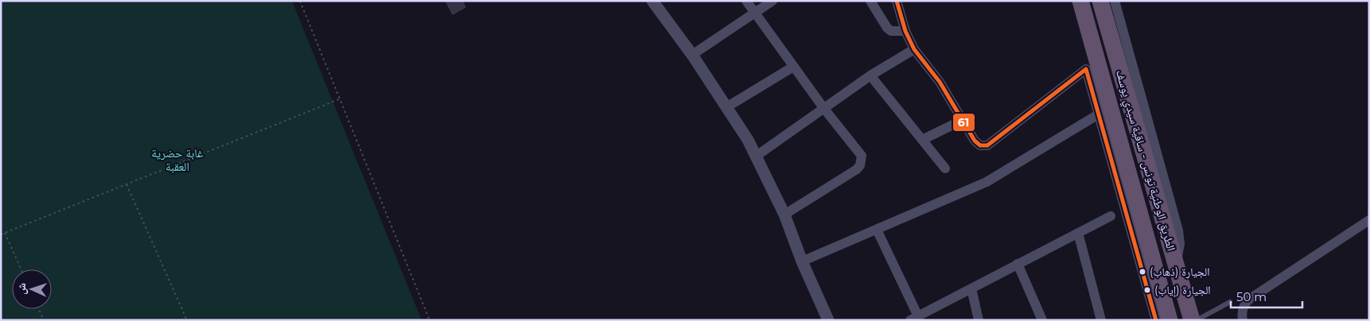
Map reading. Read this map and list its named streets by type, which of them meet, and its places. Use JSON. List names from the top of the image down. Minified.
{"streets":{"highway":["الطريق الوطنية تونس - ساقية سيدي يوسف"]},"parks":["غابة حضرية العقبة"],"places":["الجيارة (ذهاب)","الجيارة (إياب)"],"lines":["transit line 61"],"scale_bar":"50 m","north":"left"}
